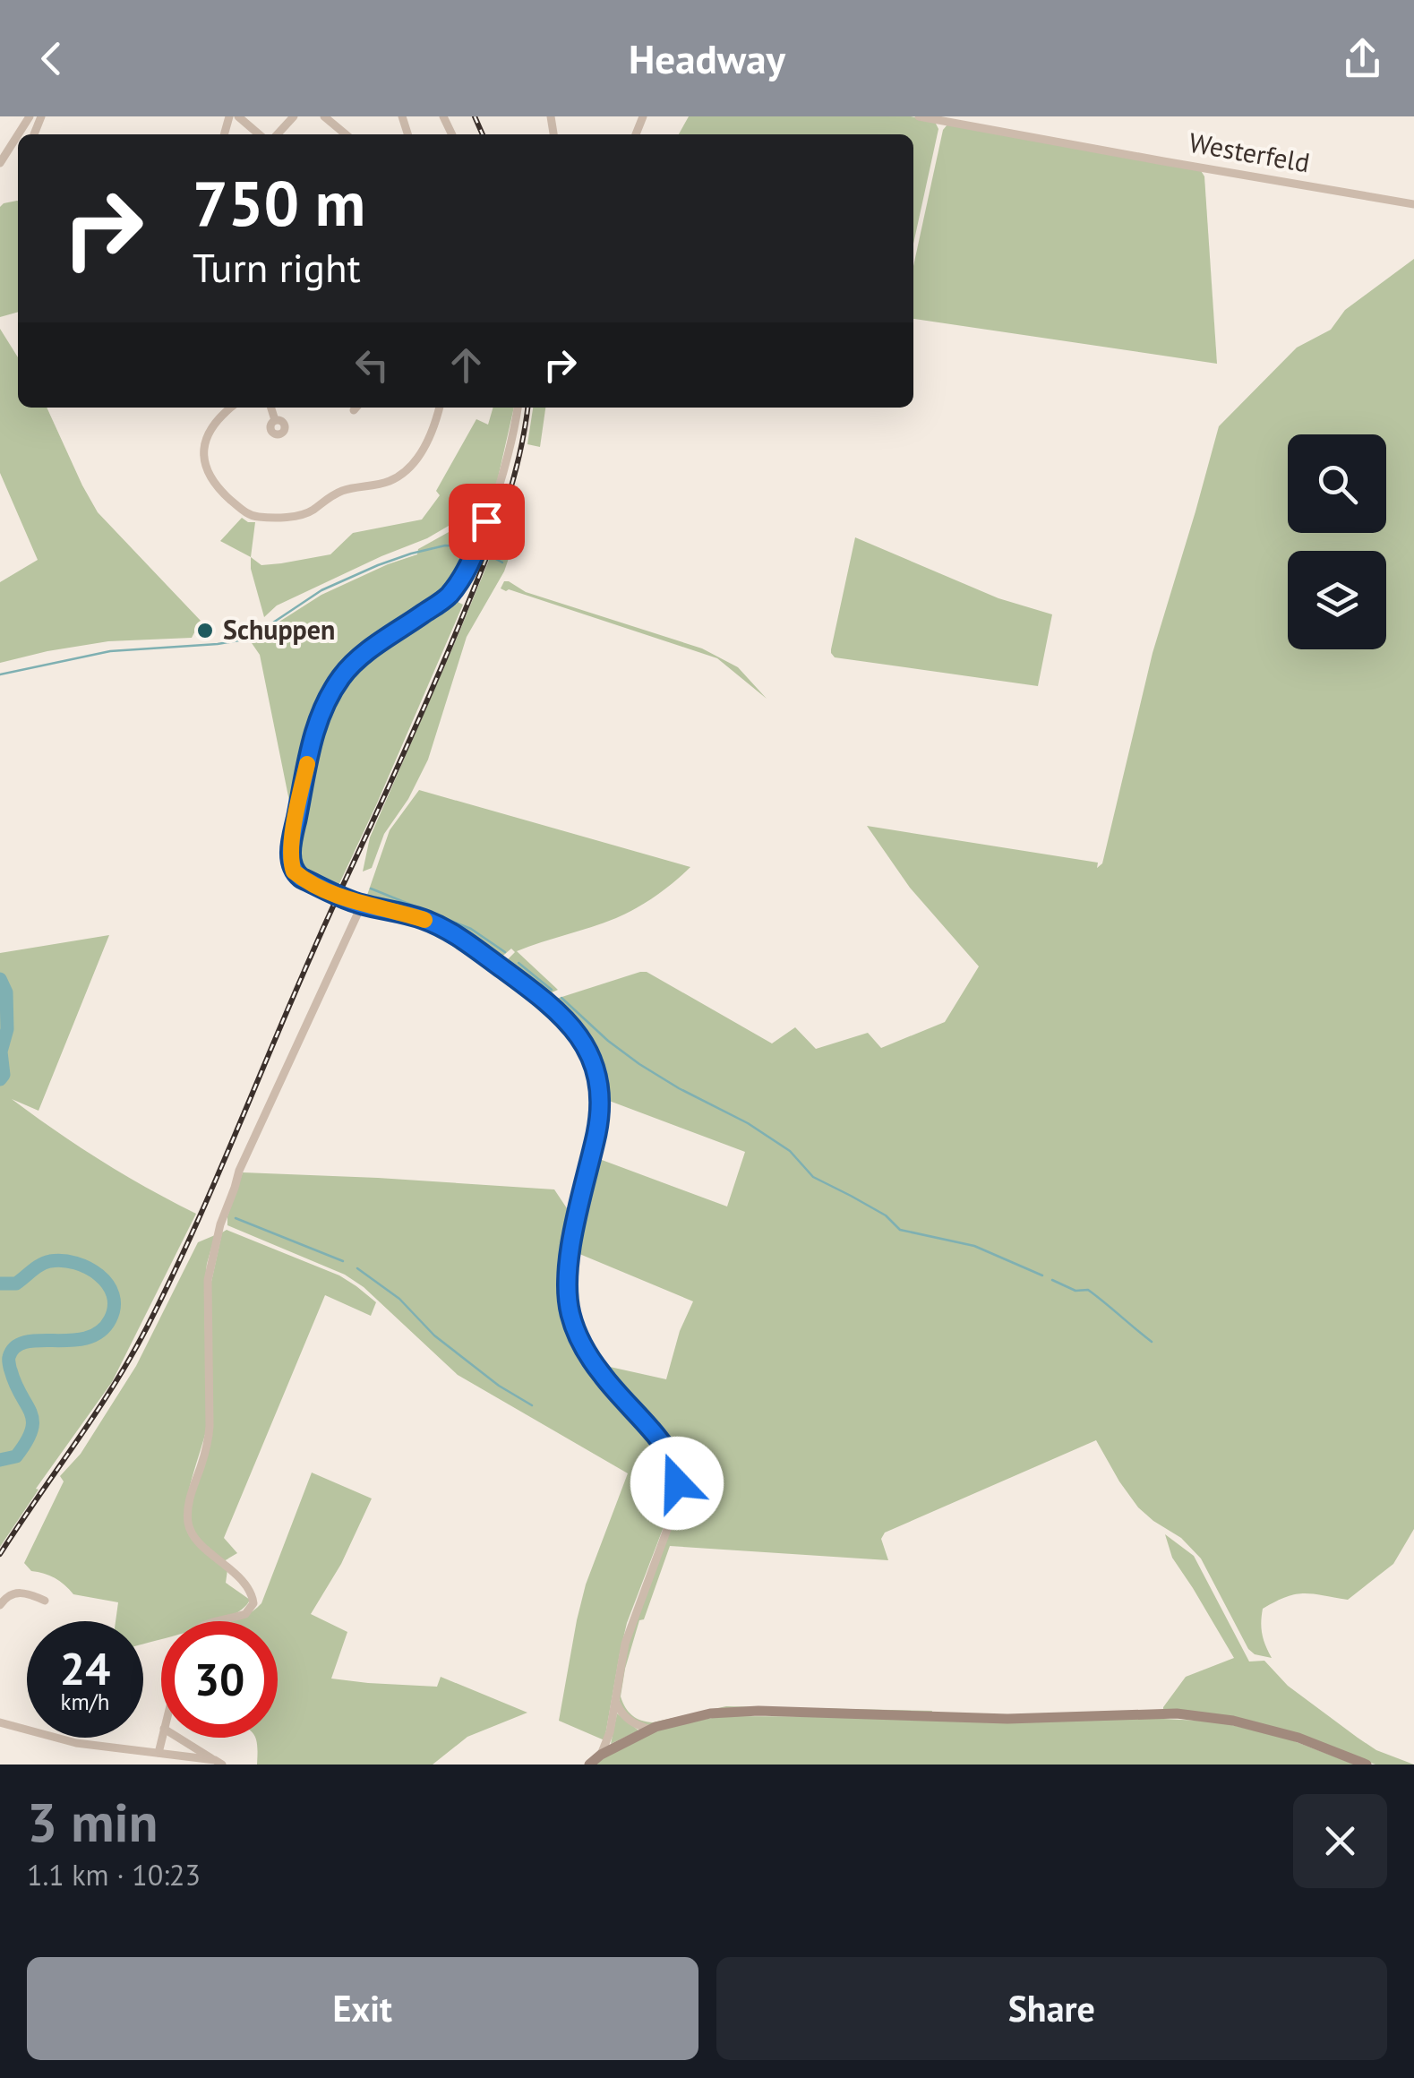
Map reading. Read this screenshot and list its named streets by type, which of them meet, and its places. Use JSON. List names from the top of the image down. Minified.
{"streets":{"street":["Westerfeld"]},"places":["Schuppen"],"page":{"header":"Headway","turn":["750 m","Turn right"],"speed":"24 km/h","limit":"30","heading":["3 min","1.1 km · 10:23"],"buttons":["Exit","Share"]}}
